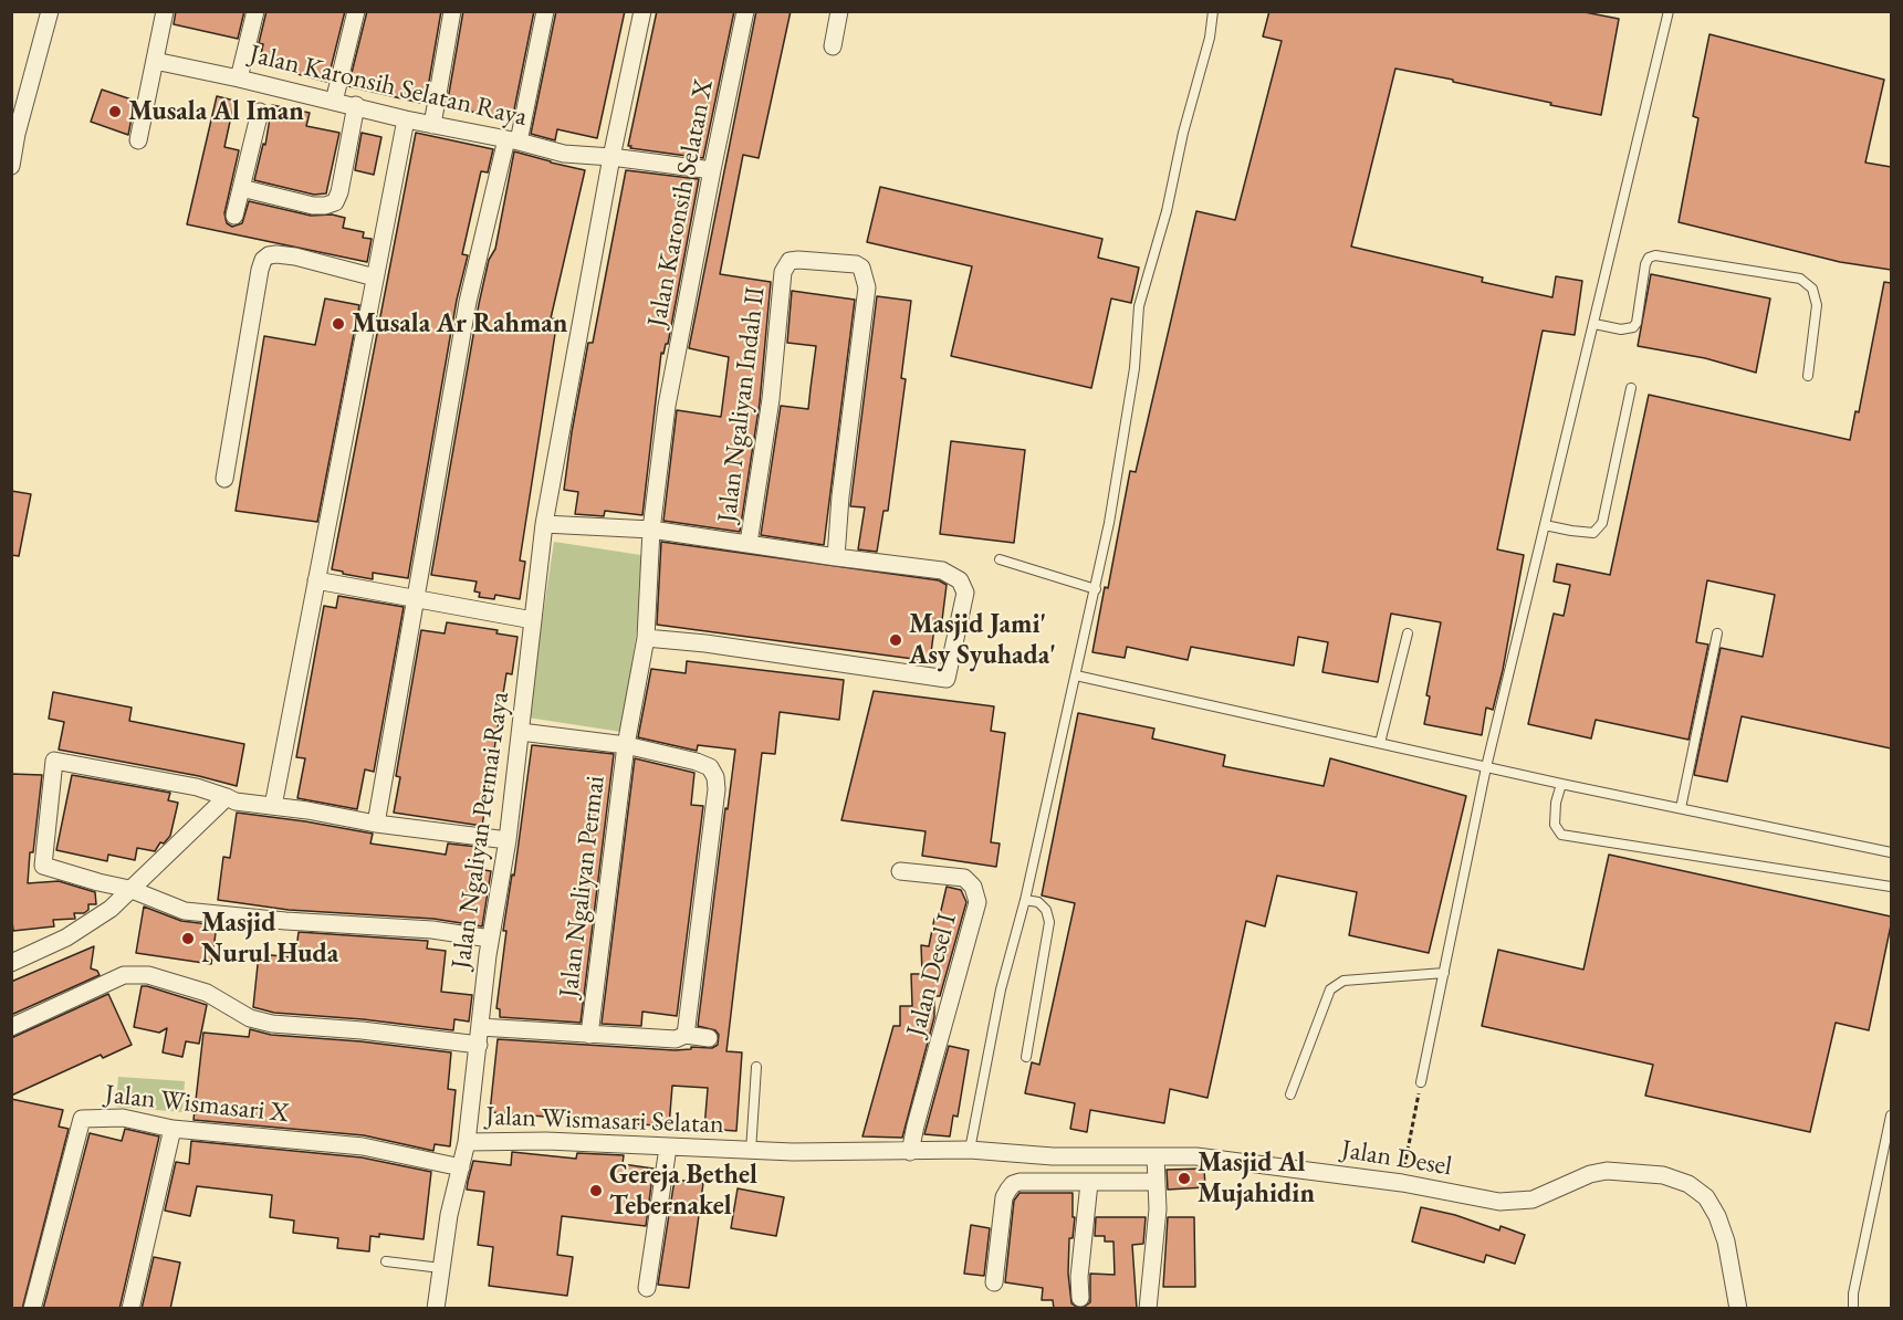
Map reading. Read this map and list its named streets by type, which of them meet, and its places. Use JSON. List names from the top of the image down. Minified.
{"streets":{"street":["Jalan Karonsih Selatan Raya","Jalan Karonsih Selatan X","Jalan Ngaliyan Indah II","Jalan Ngaliyan Permai Raya","Jalan Ngaliyan Permai","Jalan Desel I","Jalan Wismasari X","Jalan Wismasari Selatan","Jalan Desel"]},"crossings":[["Jalan Karonsih Selatan Raya","Jalan Karonsih Selatan X"],["Jalan Karonsih Selatan Raya","Jalan Ngaliyan Permai Raya"],["Jalan Karonsih Selatan X","Jalan Ngaliyan Permai"],["Jalan Ngaliyan Permai Raya","Jalan Wismasari Selatan"],["Jalan Desel I","Jalan Wismasari Selatan"],["Jalan Desel I","Jalan Desel"],["Jalan Wismasari X","Jalan Wismasari Selatan"],["Jalan Wismasari Selatan","Jalan Desel"]],"places":["Musala Al Iman","Musala Ar Rahman","Masjid Jami' Asy Syuhada'","Masjid Nurul Huda","Masjid Al Mujahidin","Gereja Bethel Tebernakel"]}
